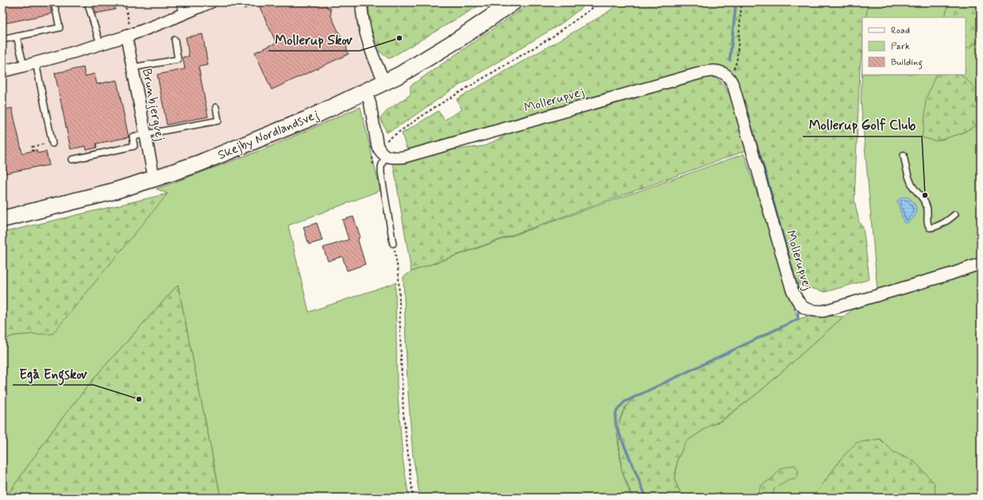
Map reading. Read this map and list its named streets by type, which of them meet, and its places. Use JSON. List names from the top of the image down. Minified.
{"streets":{"street":["Mollerupvej","Brunbjergvej","Skejby Nordlandsvej"]},"crossings":[["Brunbjergvej","Skejby Nordlandsvej"]],"places":["Mollerup Skov","Mollerup Golf Club","Egå Engskov"],"legend":["Road","Park","Building"]}
